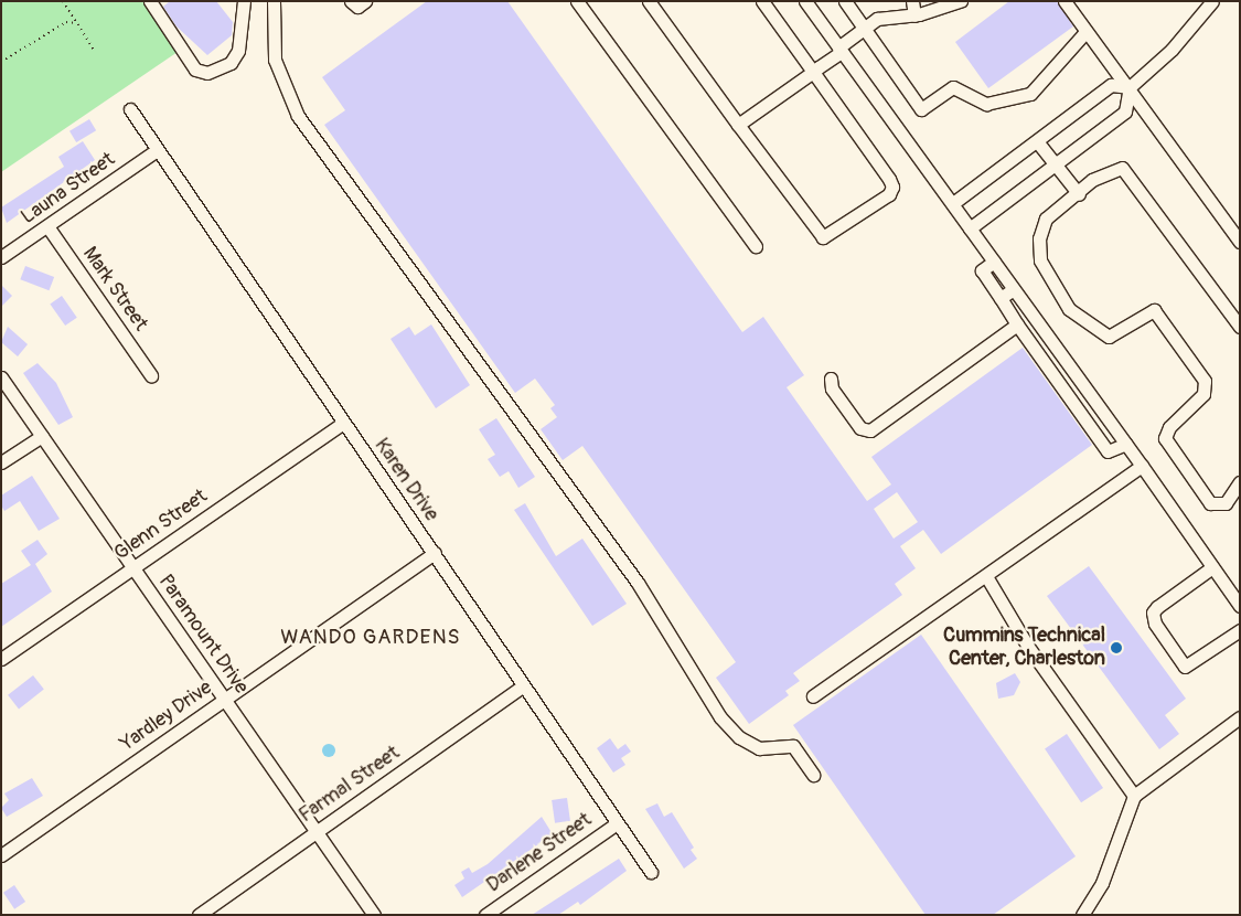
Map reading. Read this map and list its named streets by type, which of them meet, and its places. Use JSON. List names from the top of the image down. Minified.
{"streets":{"street":["Launa Street","Mark Street","Karen Drive","Glenn Street","Paramount Drive","Yardley Drive","Farmal Street","Darlene Street"]},"crossings":[["Launa Street","Mark Street"],["Launa Street","Karen Drive"],["Karen Drive","Glenn Street"],["Karen Drive","Yardley Drive"],["Karen Drive","Farmal Street"],["Karen Drive","Darlene Street"],["Glenn Street","Paramount Drive"],["Paramount Drive","Yardley Drive"],["Paramount Drive","Farmal Street"]],"districts":["WANDO GARDENS"],"places":["Cummins Technical Center, Charleston"]}
